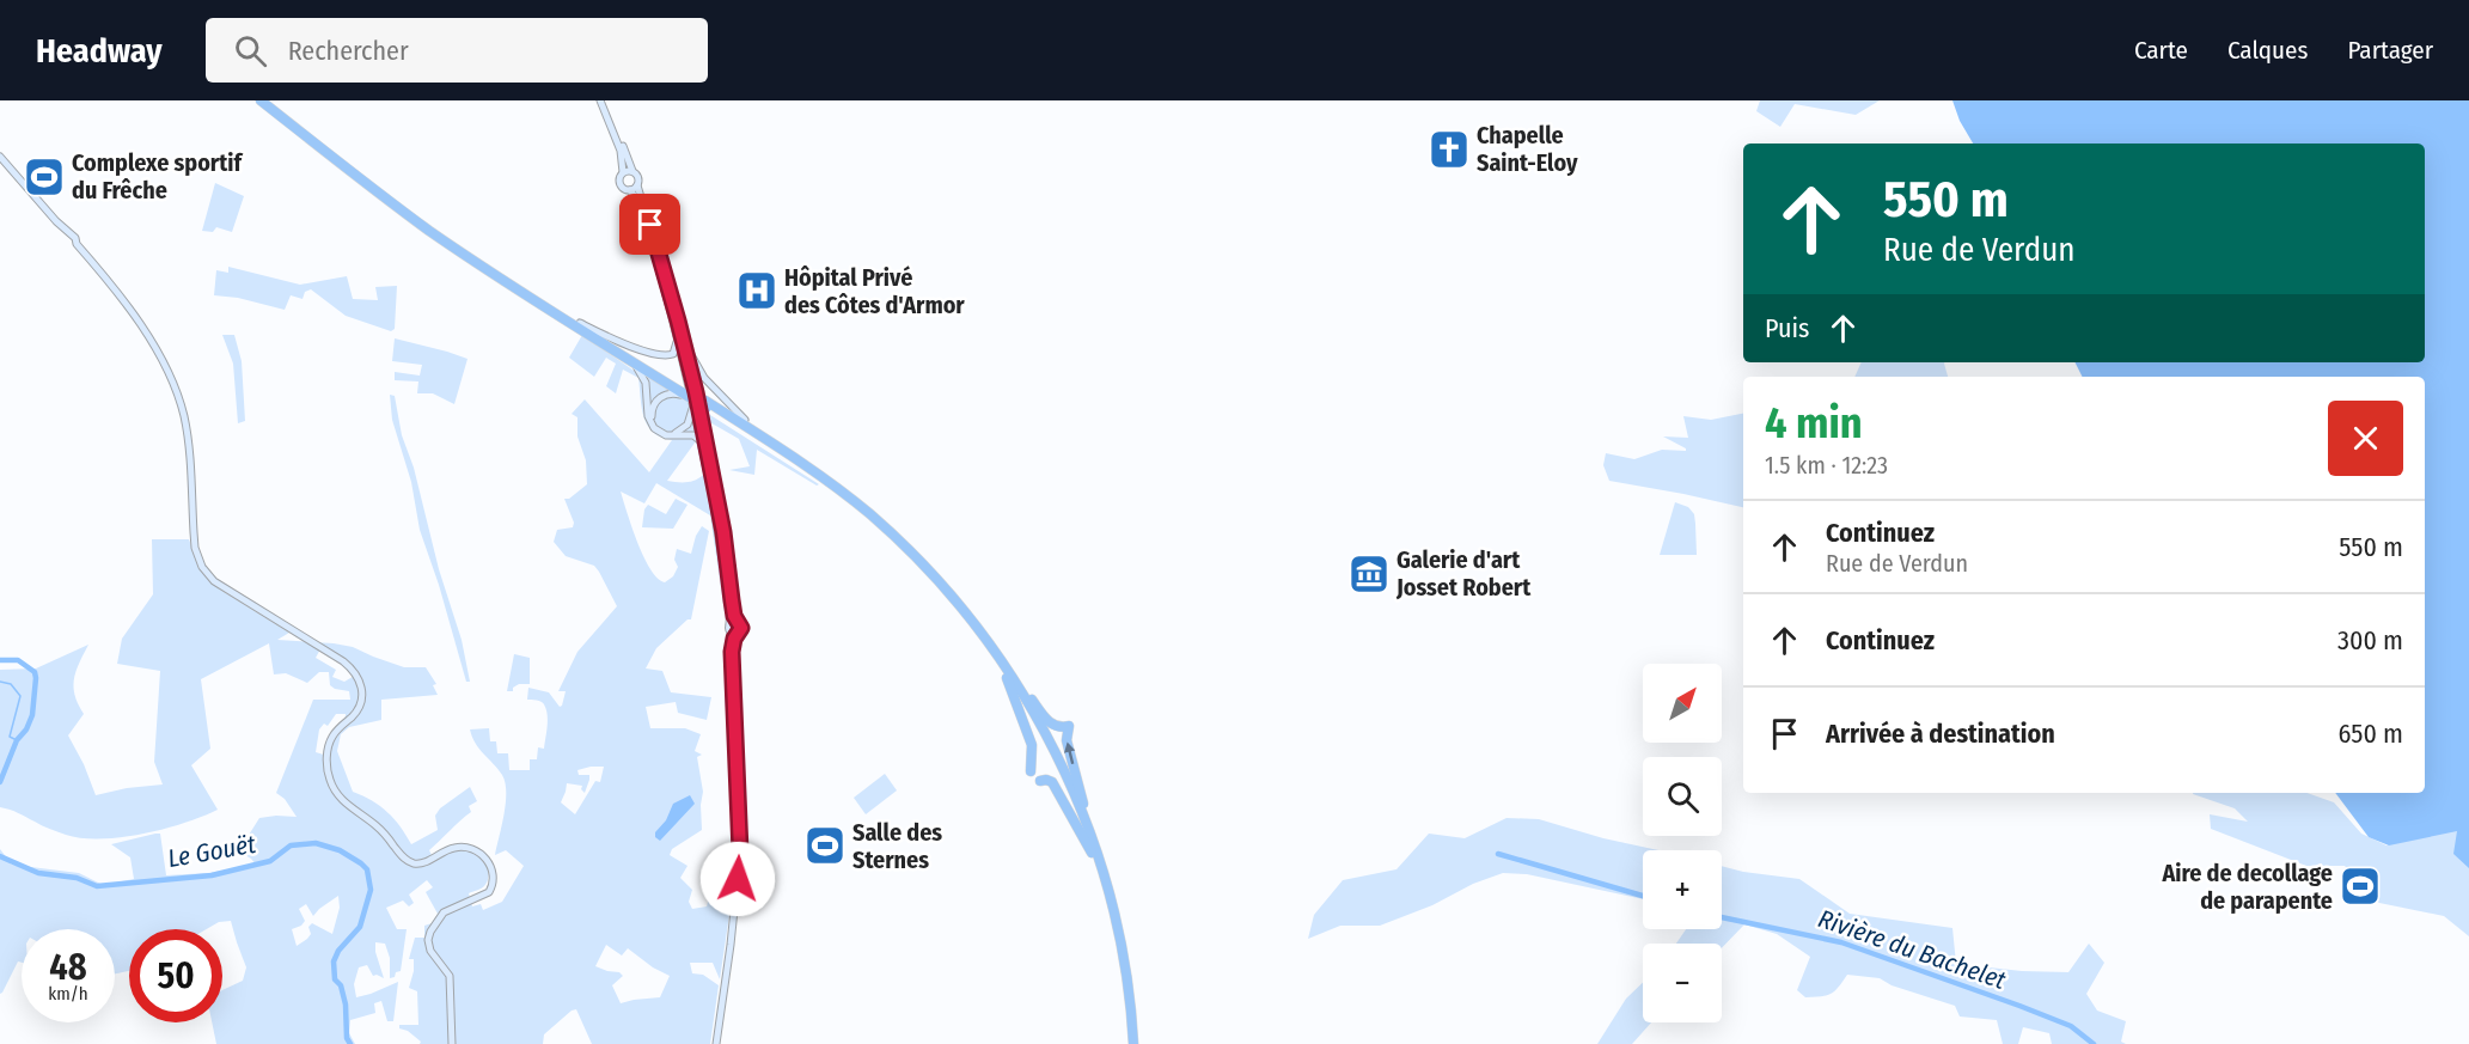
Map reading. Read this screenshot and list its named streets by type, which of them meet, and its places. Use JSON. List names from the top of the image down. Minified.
{"water":["Le Gouët","Rivière du Bachelet"],"places":{"church":["Chapelle Saint-Eloy"],"sports":["Complexe sportif du Frêche","Salle des Sternes","Aire de decollage de parapente"],"hospital":["Hôpital Privé des Côtes d'Armor"],"museum":["Galerie d'art Josset Robert"]},"north":"top right","page":{"header":"Headway","search":"Rechercher","nav":["Carte","Calques","Partager"],"turn":["550 m","Rue de Verdun"],"then":"Puis","heading":["4 min","1.5 km · 12:23"],"list":[{"name":"Continuez","note":"Rue de Verdun","value":"550 m"},{"name":"Continuez","value":"300 m"},{"name":"Arrivée à destination","value":"650 m"}],"map_buttons":["+","−"],"speed":"48 km/h","limit":"50"}}
